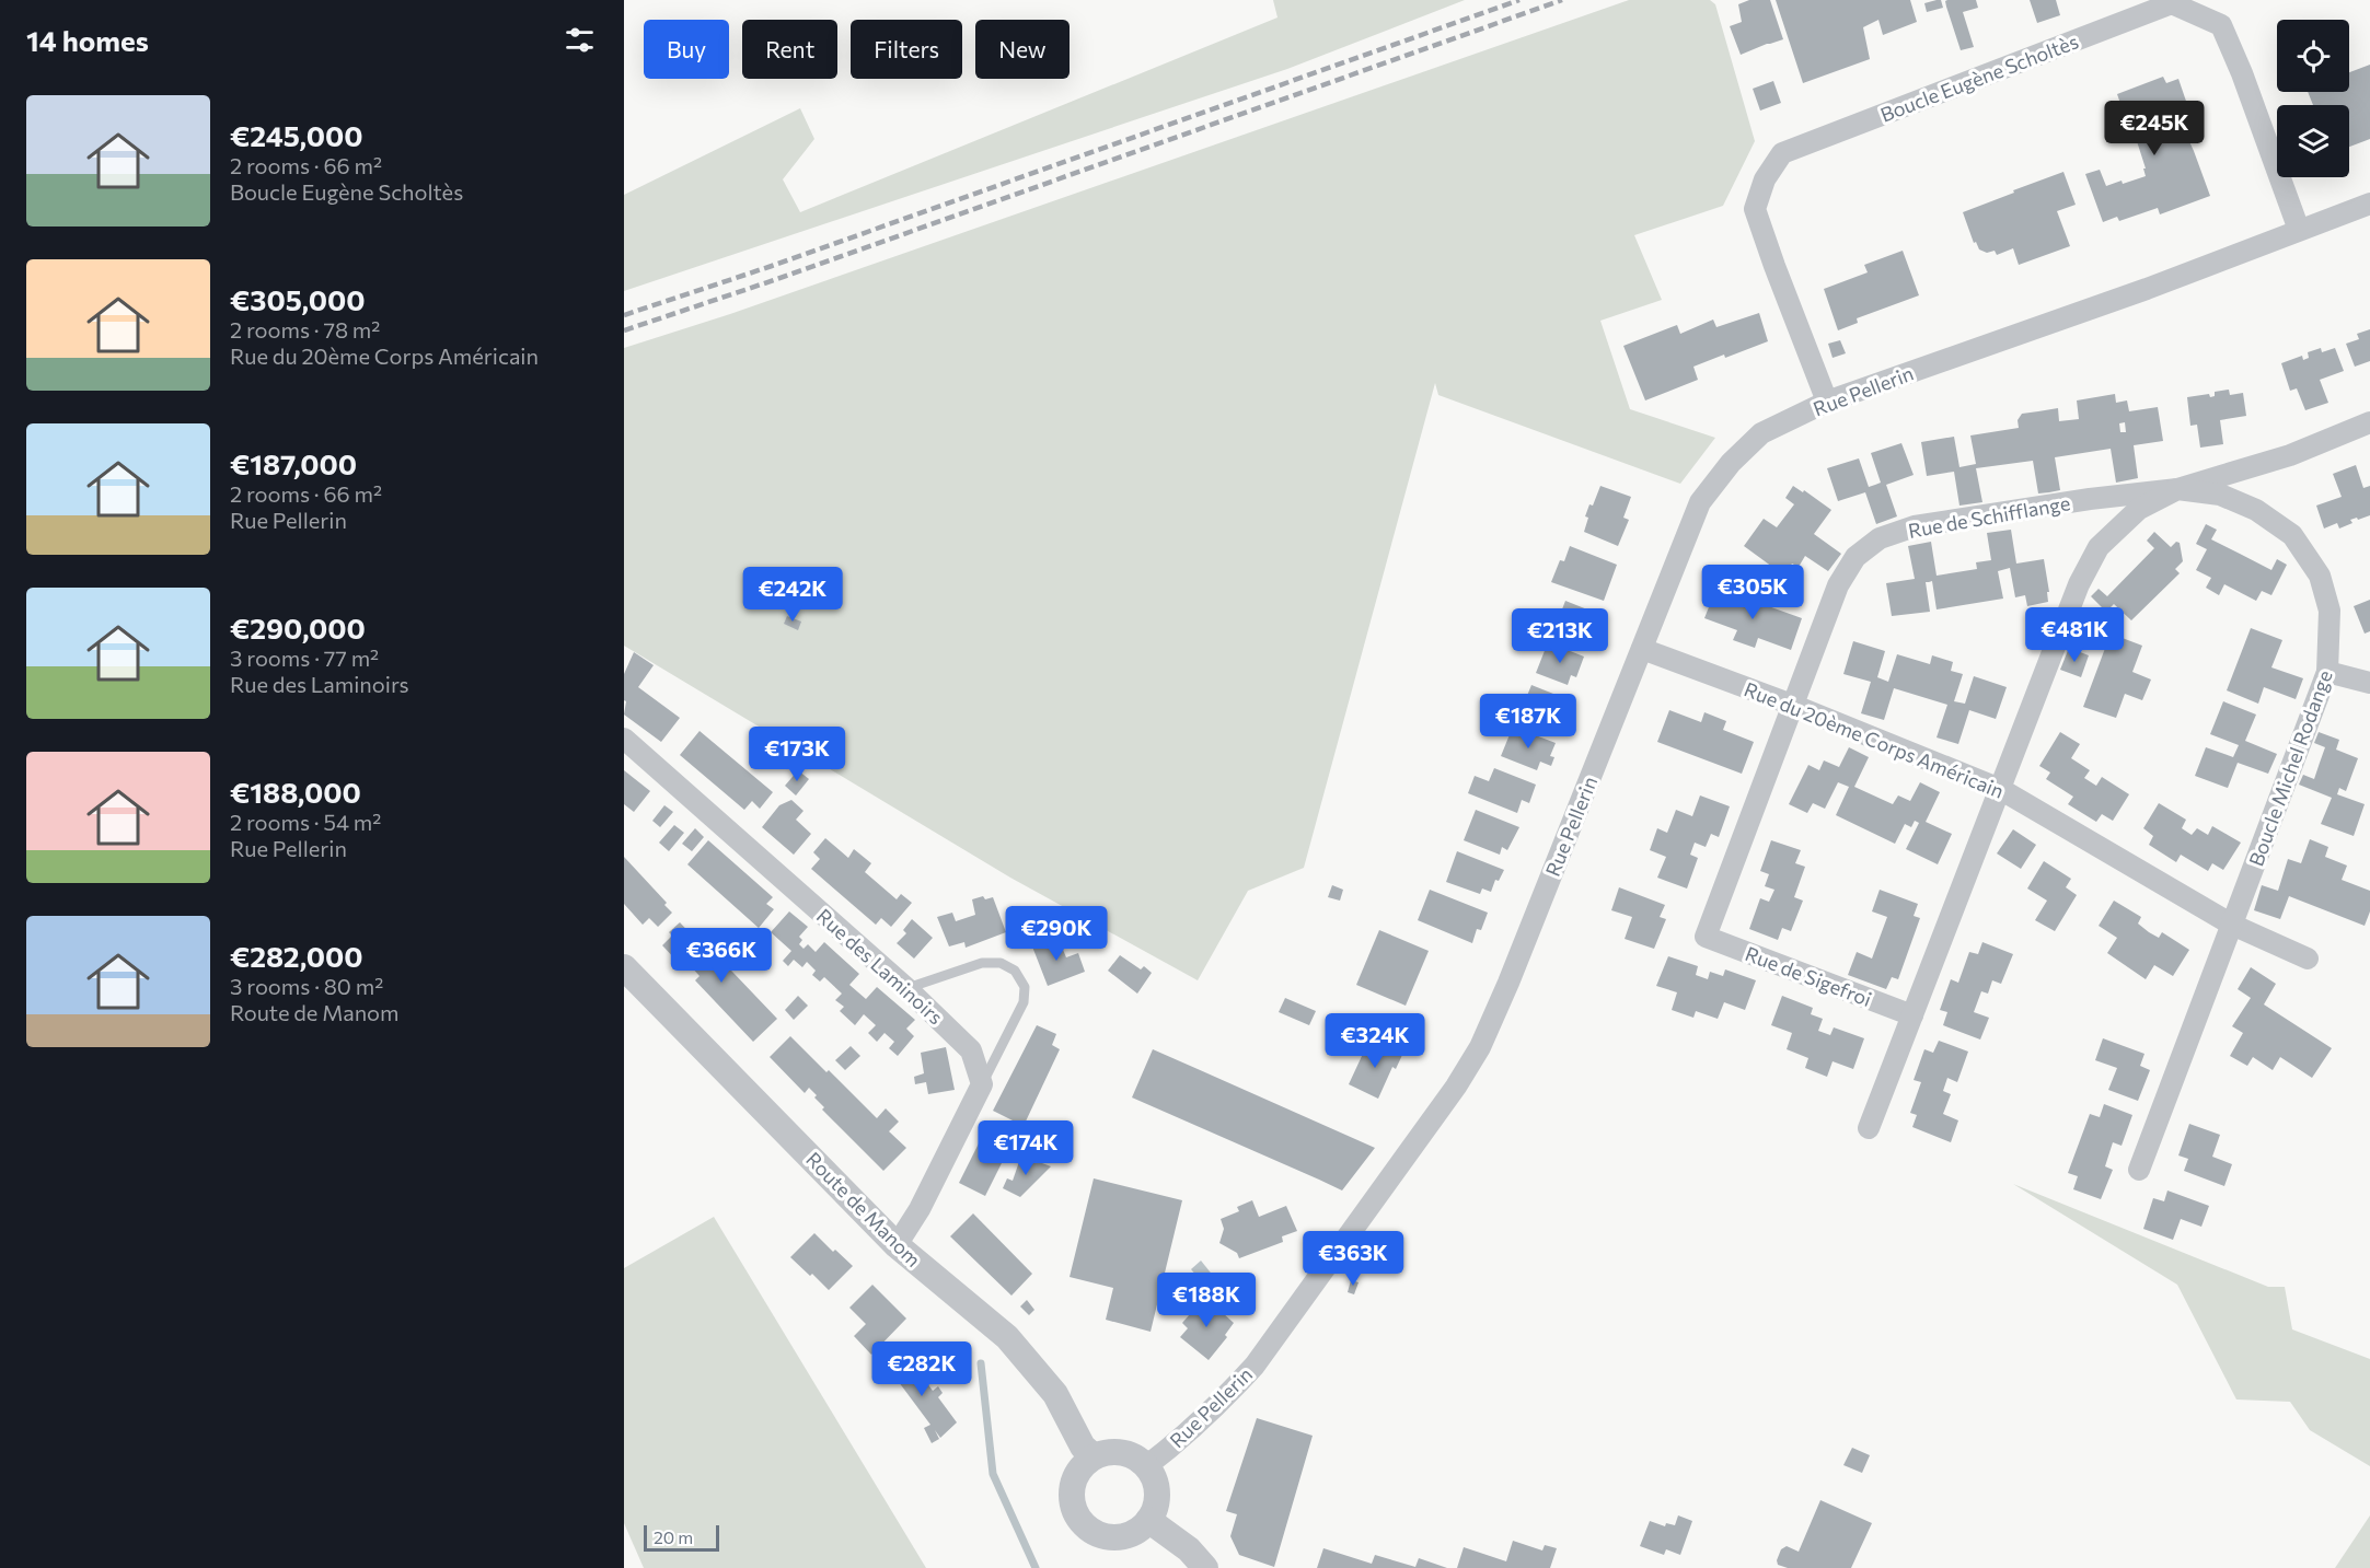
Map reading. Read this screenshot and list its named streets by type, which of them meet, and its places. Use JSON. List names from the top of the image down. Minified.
{"streets":{"street":["Boucle Eugène Scholtès","Rue Pellerin","Rue de Schifflange","Rue du 20ème Corps Américain","Boucle Michel Rodange","Rue des Laminoirs","Rue de Sigefroi","Route de Manom"]},"crossings":[["Boucle Eugène Scholtès","Rue Pellerin"],["Rue Pellerin","Rue du 20ème Corps Américain"],["Rue Pellerin","Route de Manom"],["Rue de Schifflange","Rue du 20ème Corps Américain"],["Rue de Schifflange","Boucle Michel Rodange"],["Rue de Schifflange","Rue de Sigefroi"],["Rue du 20ème Corps Américain","Boucle Michel Rodange"]],"scale_bar":"20 m","page":{"heading":"14 homes","chip":["Buy","Rent","Filters","New"],"list":[{"name":"€245,000","note":"2 rooms · 66 m² · Boucle Eugène Scholtès"},{"name":"€305,000","note":"2 rooms · 78 m² · Rue du 20ème Corps Américain"},{"name":"€187,000","note":"2 rooms · 66 m² · Rue Pellerin"},{"name":"€290,000","note":"3 rooms · 77 m² · Rue des Laminoirs"},{"name":"€188,000","note":"2 rooms · 54 m² · Rue Pellerin"},{"name":"€282,000","note":"3 rooms · 80 m² · Route de Manom"}],"price":["€245K","€305K","€242K","€481K","€213K","€187K","€173K","€290K","€366K","€324K","€174K","€363K","€188K","€282K"],"scale":"20 m"}}
